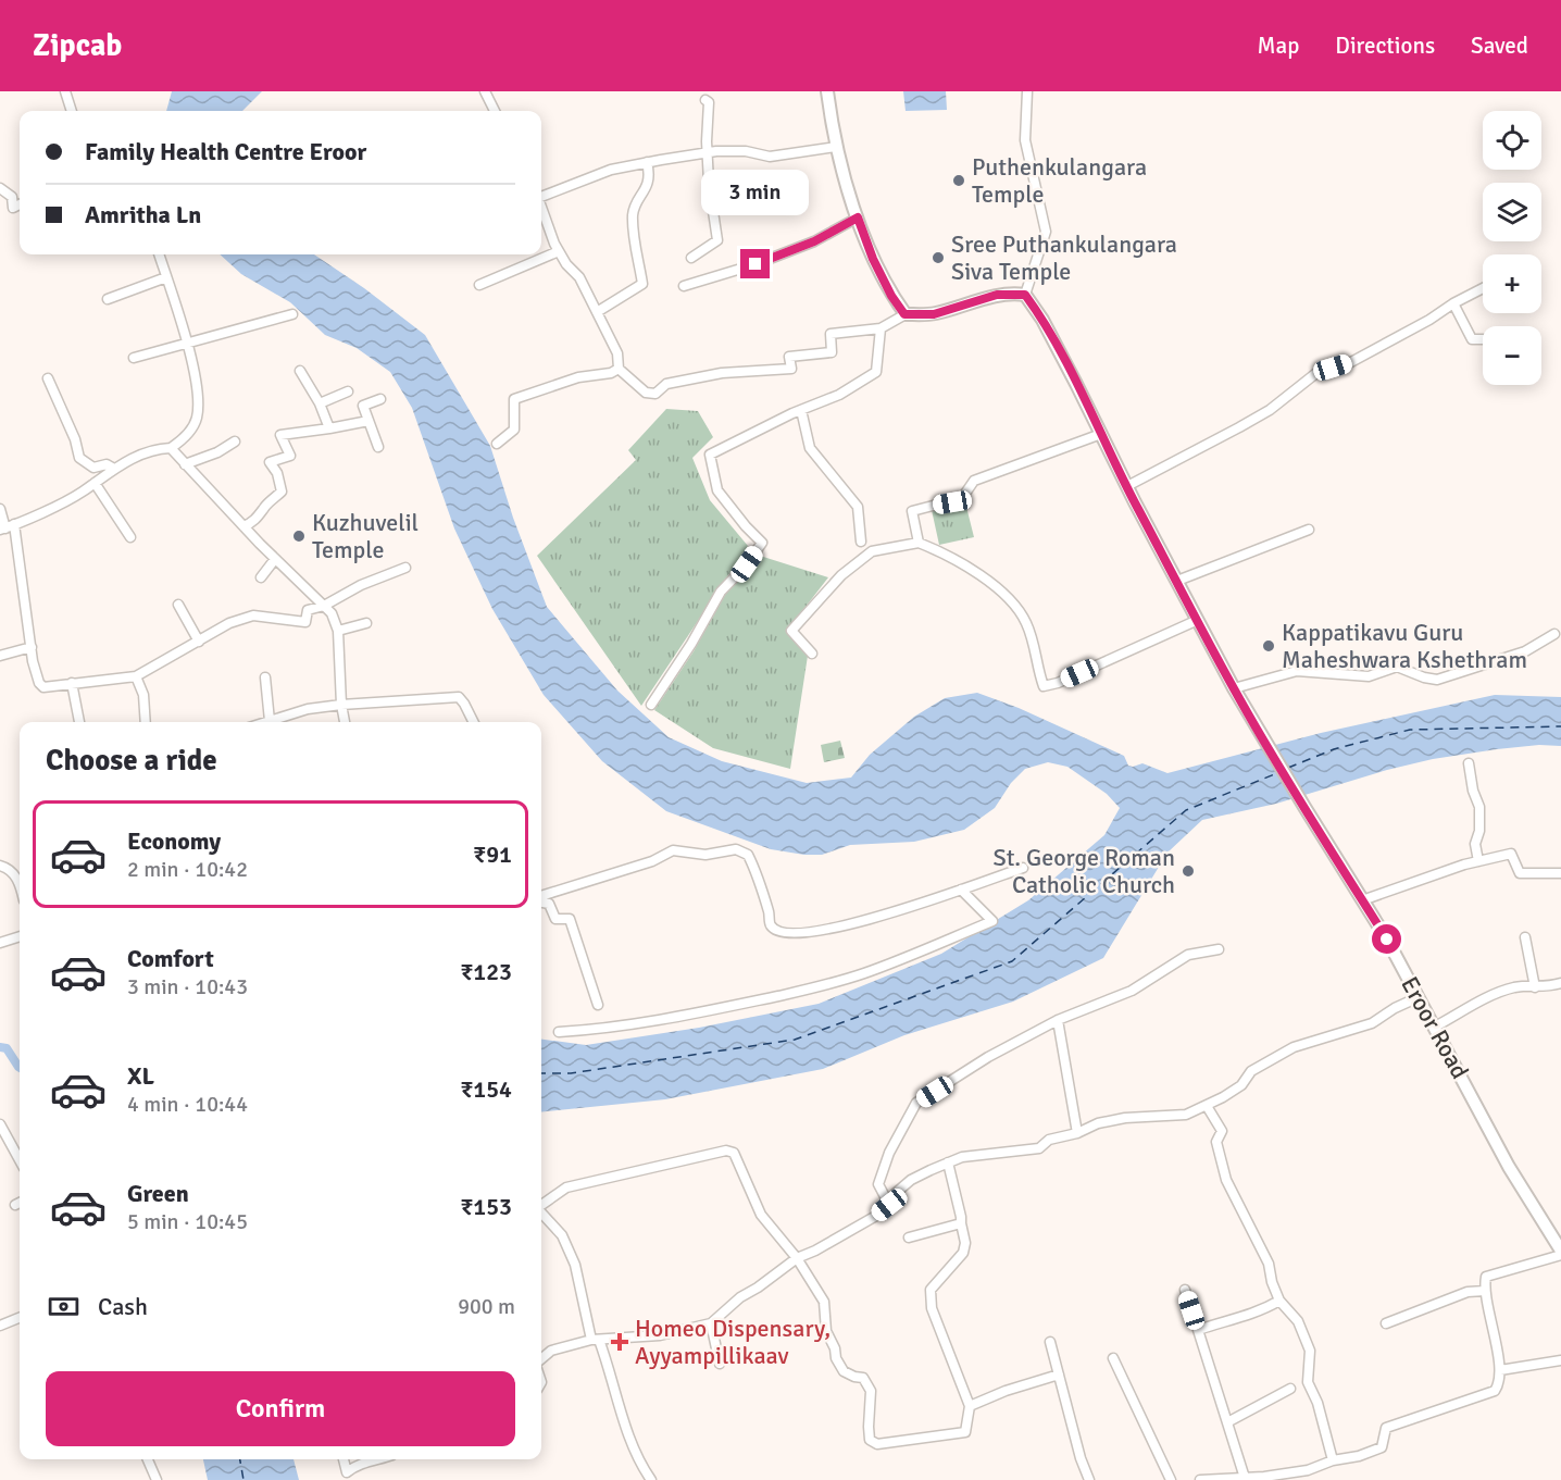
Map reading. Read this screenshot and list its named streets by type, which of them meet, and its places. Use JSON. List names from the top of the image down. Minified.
{"streets":{"main road":["Eroor Road"]},"places":{"other":["Puthenkulangara Temple","Sree Puthankulangara Siva Temple","Kuzhuvelil Temple","Kappatikavu Guru Maheshwara Kshethram","St. George Roman Catholic Church"],"health":["Homeo Dispensary, Ayyampillikaav"]},"page":{"header":"Zipcab","nav":["Map","Directions","Saved"],"map_buttons":["+","−"],"banner":["Family Health Centre Eroor","Amritha Ln"],"bubble":"3 min","heading":"Choose a ride","list":[{"name":"Economy","note":"2 min · 10:42","value":"₹91"},{"name":"Comfort","note":"3 min · 10:43","value":"₹123"},{"name":"XL","note":"4 min · 10:44","value":"₹154"},{"name":"Green","note":"5 min · 10:45","value":"₹153"}],"pay":["Cash","900 m"],"buttons":"Confirm"}}
